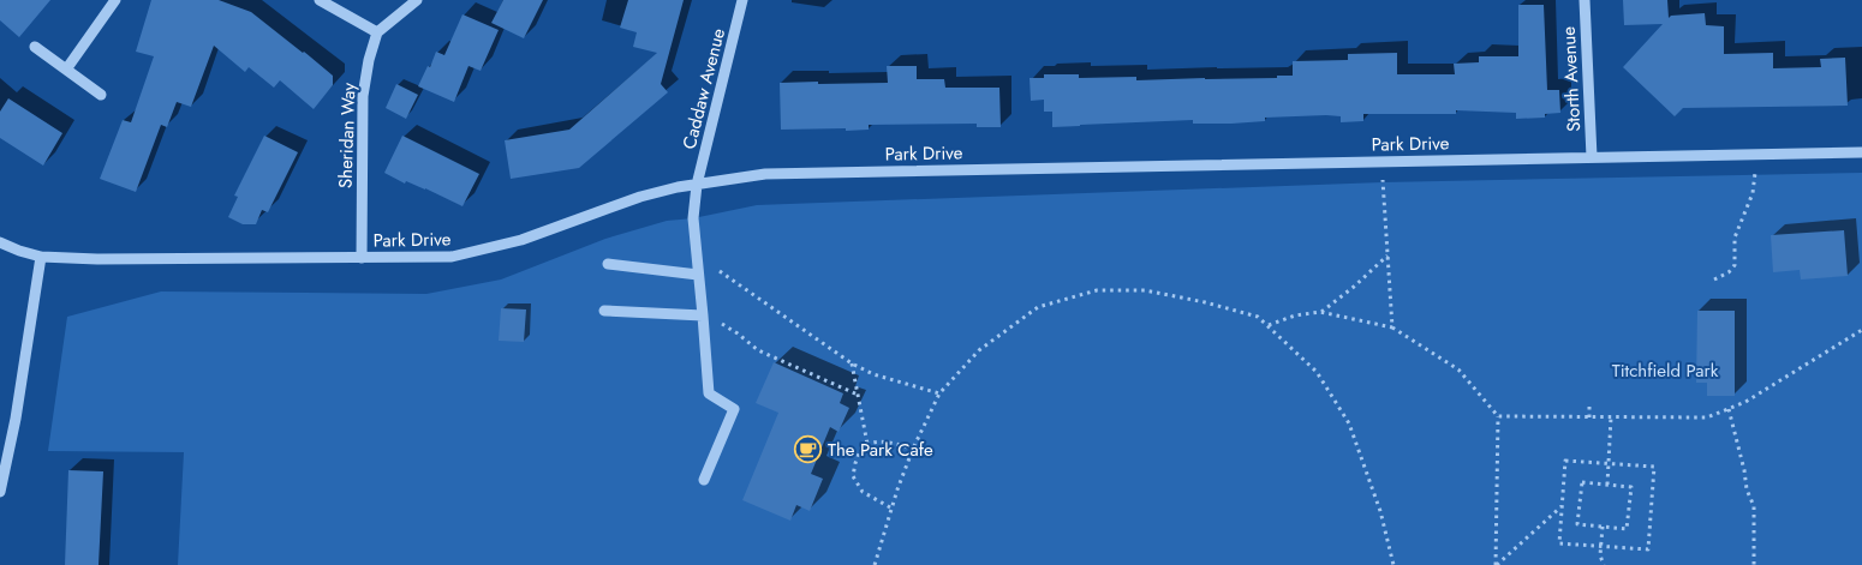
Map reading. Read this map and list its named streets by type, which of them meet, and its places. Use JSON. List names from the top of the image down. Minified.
{"streets":{"street":["Storth Avenue","Caddaw Avenue","Sheridan Way","Park Drive"]},"crossings":[["Storth Avenue","Park Drive"],["Caddaw Avenue","Park Drive"],["Sheridan Way","Park Drive"]],"parks":["Titchfield Park"],"places":{"cafe":["The Park Cafe"]}}
